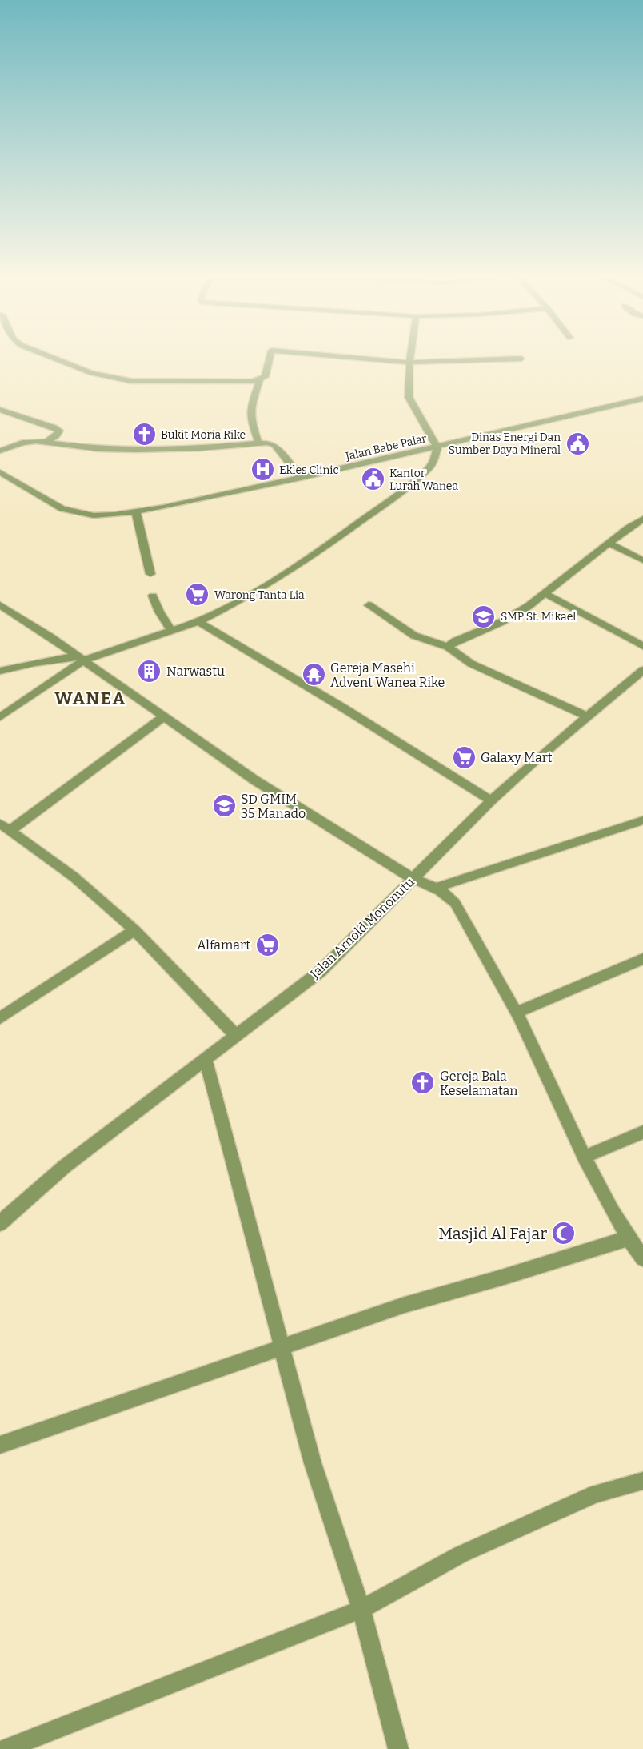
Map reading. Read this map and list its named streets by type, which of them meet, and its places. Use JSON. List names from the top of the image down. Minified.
{"streets":{"street":["Jalan Babe Palar","Jalan Arnold Mononutu"]},"districts":["WANEA"],"places":{"church":["Bukit Moria Rike","Gereja Bala Keselamatan"],"public building":["Dinas Energi Dan Sumber Daya Mineral","Kantor Lurah Wanea"],"hospital":["Ekles Clinic"],"supermarket":["Warong Tanta Lia","Galaxy Mart","Alfamart"],"school or university":["SMP St. Mikael","SD GMIM 35 Manado"],"building":["Narwastu"],"temple":["Gereja Masehi Advent Wanea Rike"],"mosque":["Masjid Al Fajar"]}}
